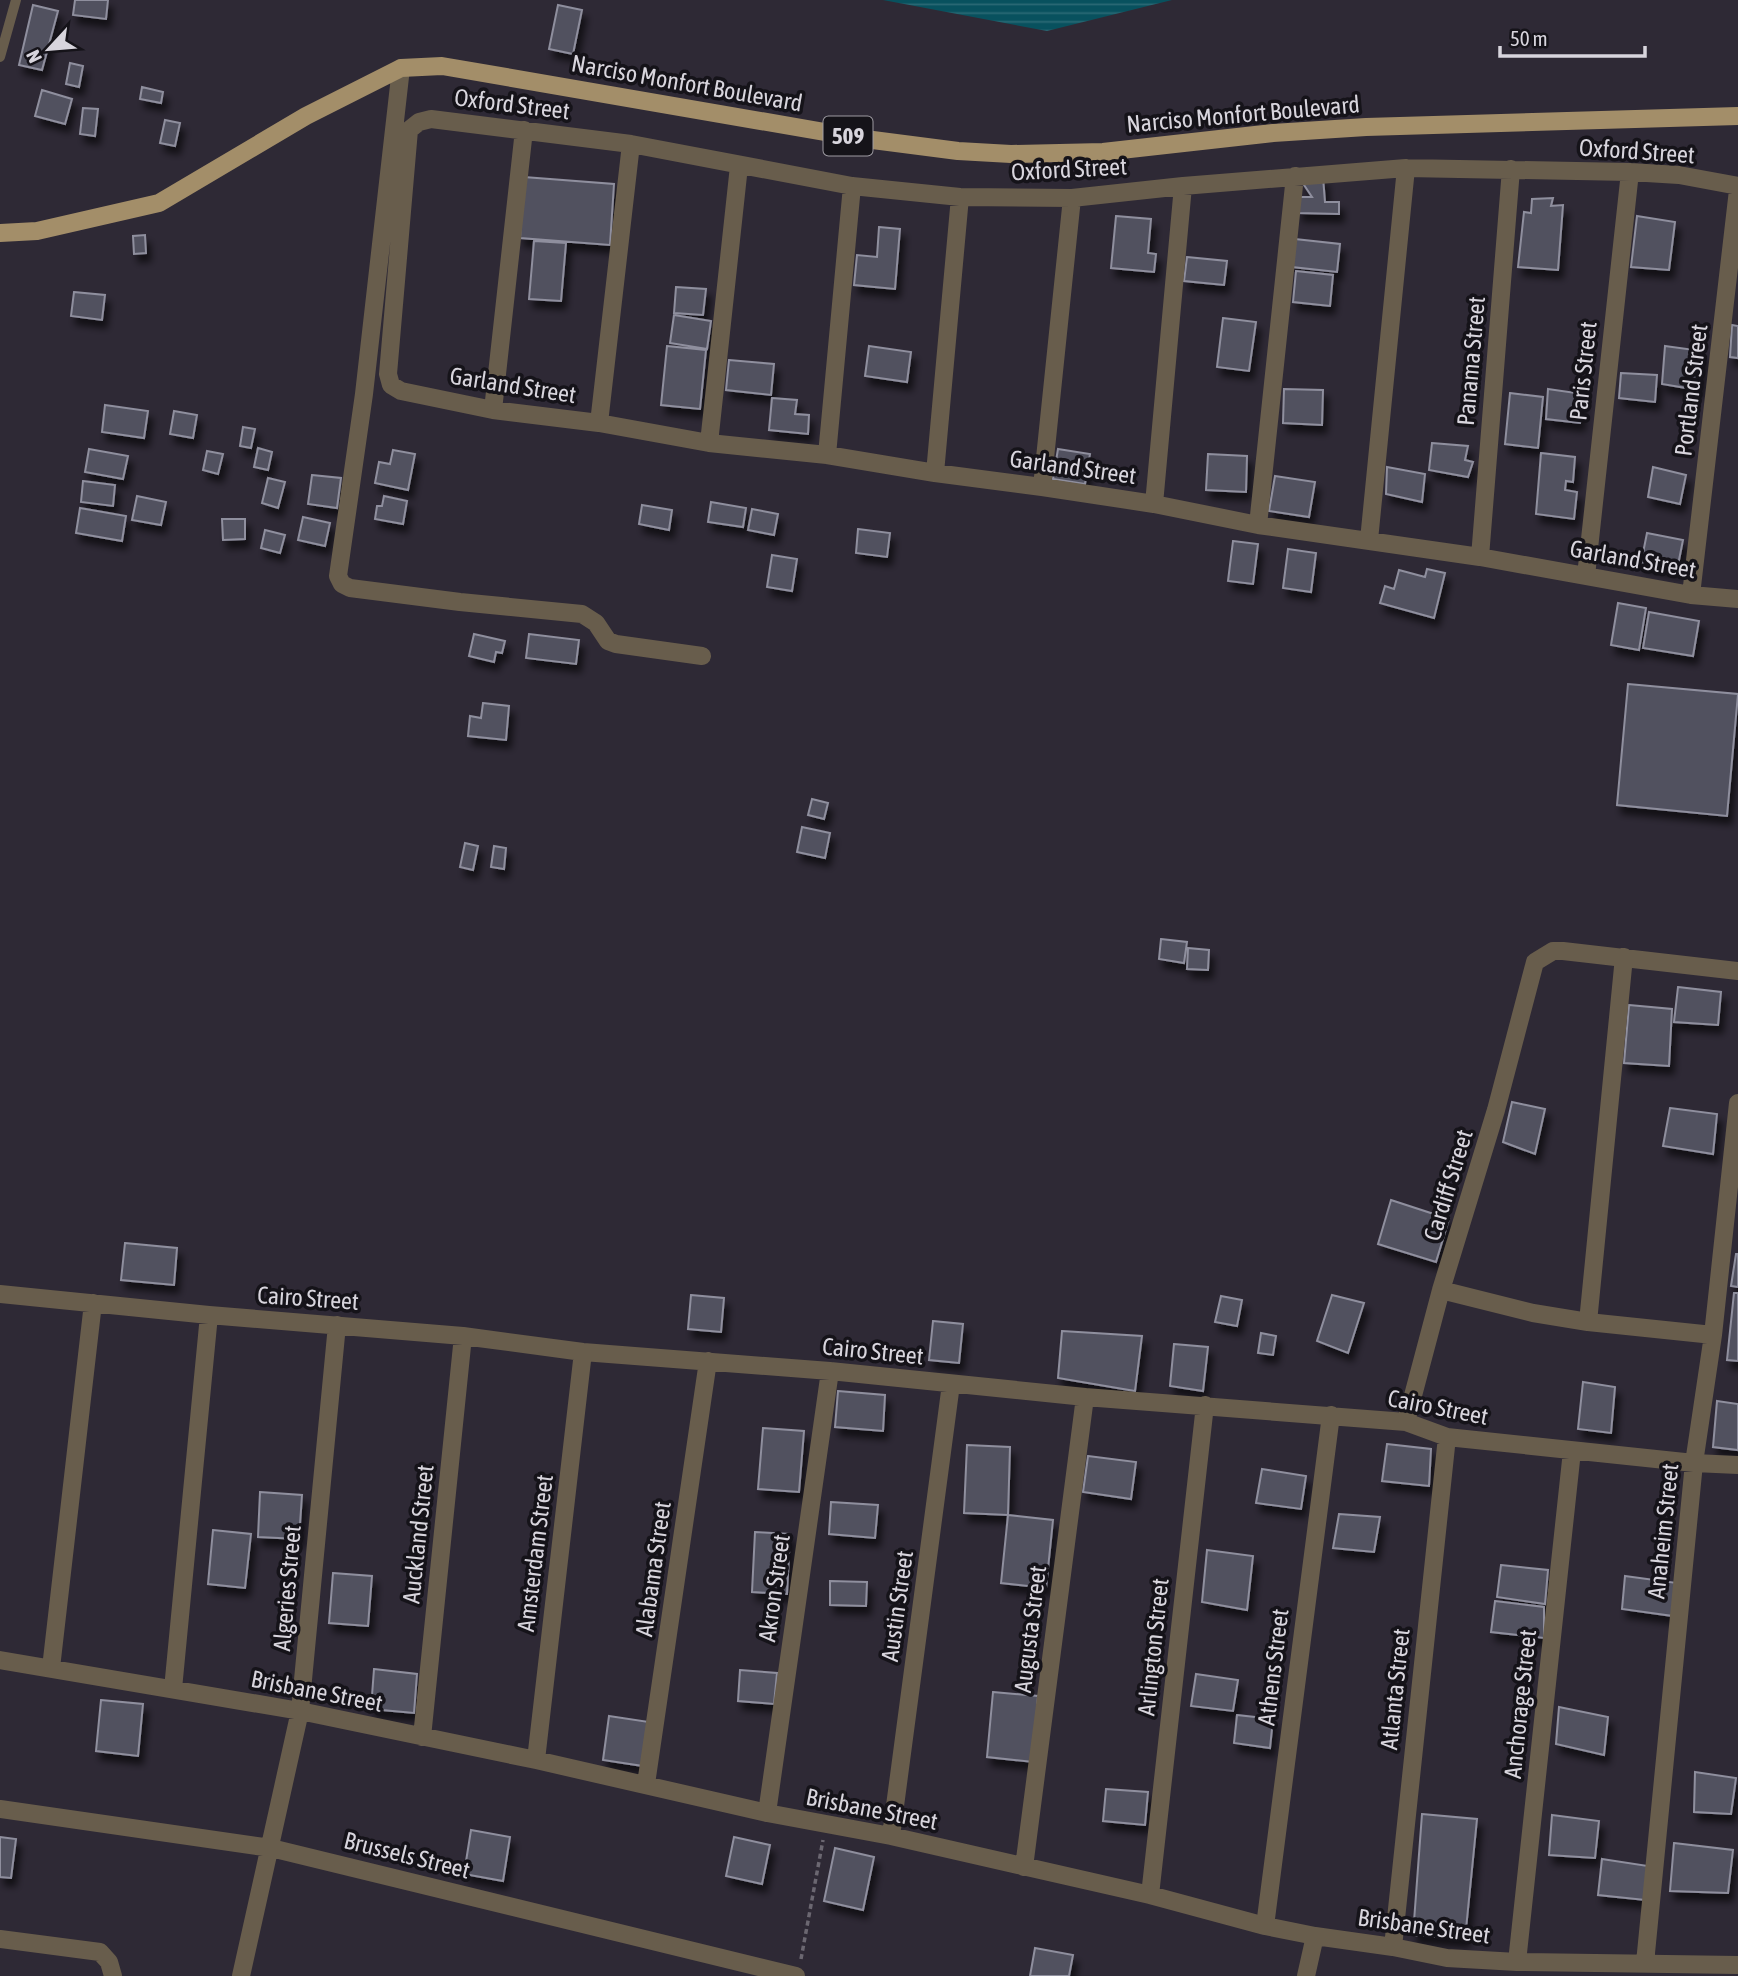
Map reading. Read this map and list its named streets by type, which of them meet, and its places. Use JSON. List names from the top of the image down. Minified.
{"streets":{"main road":["Narciso Monfort Boulevard","509"],"street":["Oxford Street","Panama Street","Paris Street","Garland Street","Portland Street","Cardiff Street","Cairo Street","Anaheim Street","Auckland Street","Amsterdam Street","Alabama Street","Algeries Street","Akron Street","Austin Street","Augusta Street","Arlington Street","Athens Street","Atlanta Street","Brisbane Street","Anchorage Street","Brussels Street"]},"crossings":[["Oxford Street","Panama Street"],["Oxford Street","Paris Street"],["Oxford Street","Garland Street"],["Oxford Street","Portland Street"],["Panama Street","Garland Street"],["Paris Street","Garland Street"],["Garland Street","Portland Street"],["Cardiff Street","Cairo Street"],["Cairo Street","Anaheim Street"],["Cairo Street","Auckland Street"],["Cairo Street","Amsterdam Street"],["Cairo Street","Alabama Street"],["Cairo Street","Algeries Street"],["Cairo Street","Akron Street"],["Cairo Street","Austin Street"],["Cairo Street","Augusta Street"],["Cairo Street","Arlington Street"],["Cairo Street","Athens Street"],["Cairo Street","Atlanta Street"],["Cairo Street","Anchorage Street"],["Anaheim Street","Brisbane Street"],["Auckland Street","Brisbane Street"],["Amsterdam Street","Brisbane Street"],["Alabama Street","Brisbane Street"],["Algeries Street","Brisbane Street"],["Algeries Street","Brussels Street"],["Akron Street","Brisbane Street"],["Austin Street","Brisbane Street"],["Augusta Street","Brisbane Street"],["Arlington Street","Brisbane Street"],["Athens Street","Brisbane Street"],["Atlanta Street","Brisbane Street"],["Brisbane Street","Anchorage Street"]],"scale_bar":"50 m","north":"bottom left"}
